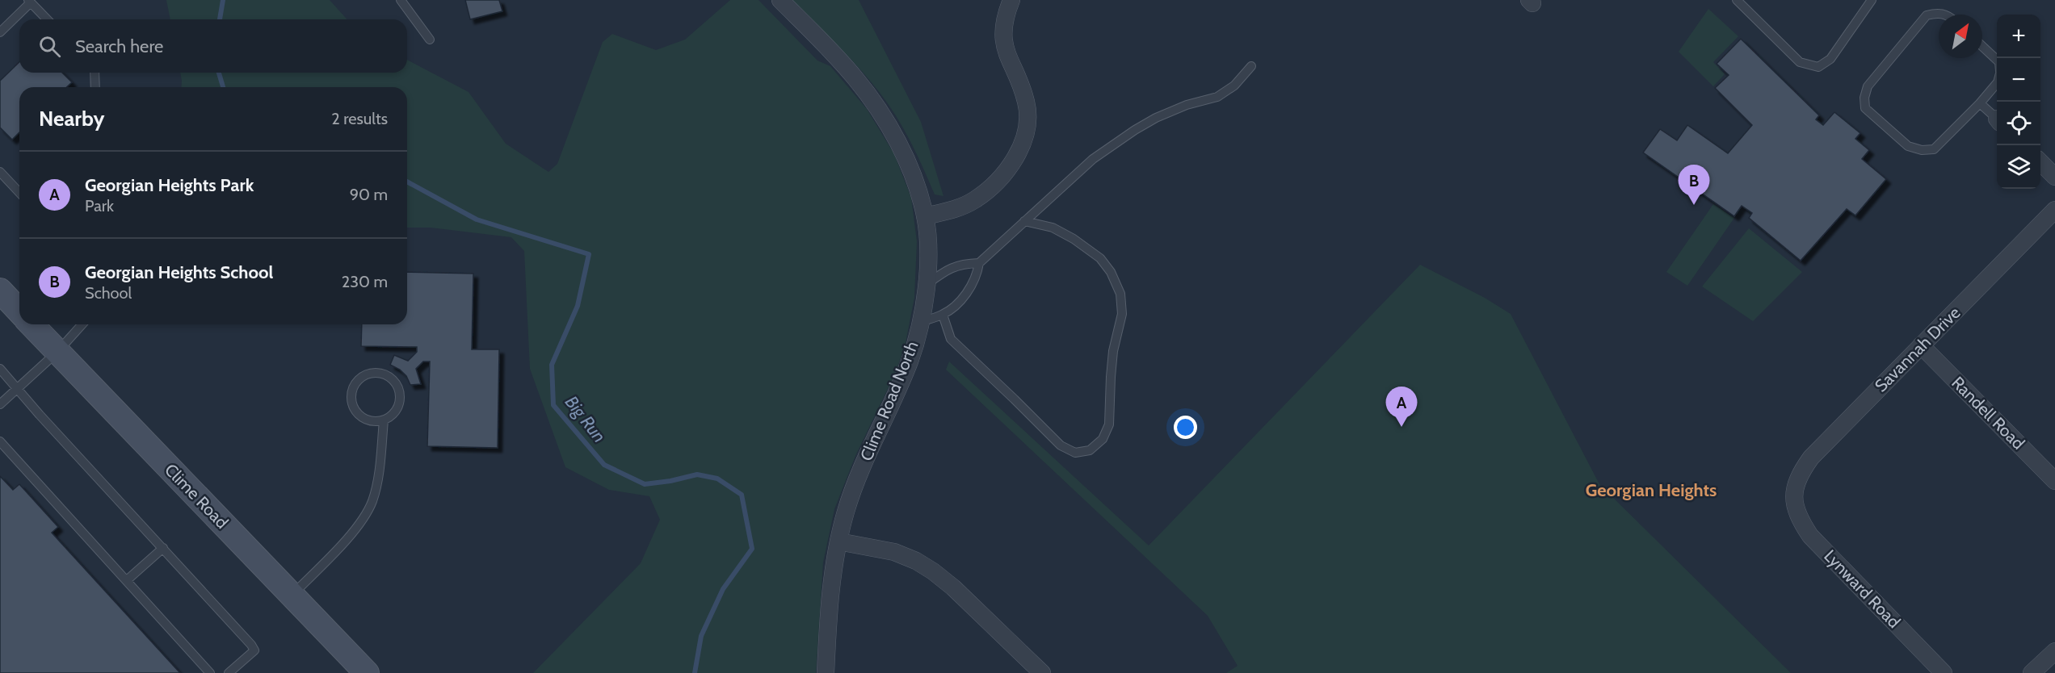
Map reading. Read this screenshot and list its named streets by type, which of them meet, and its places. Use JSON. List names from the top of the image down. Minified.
{"streets":{"main road":["Clime Road"],"street":["Savannah Drive","Clime Road North","Randell Road","Lynward Road"]},"crossings":[["Savannah Drive","Randell Road"],["Savannah Drive","Lynward Road"]],"districts":["Georgian Heights"],"water":["Big Run"],"north":"top right","page":{"map_buttons":["+","−"],"search":"Search here","heading":["Nearby","2 results"],"list":[{"mark":"A","name":"Georgian Heights Park","note":"Park","value":"90 m"},{"mark":"B","name":"Georgian Heights School","note":"School","value":"230 m"}],"pins":["B","A"]}}
